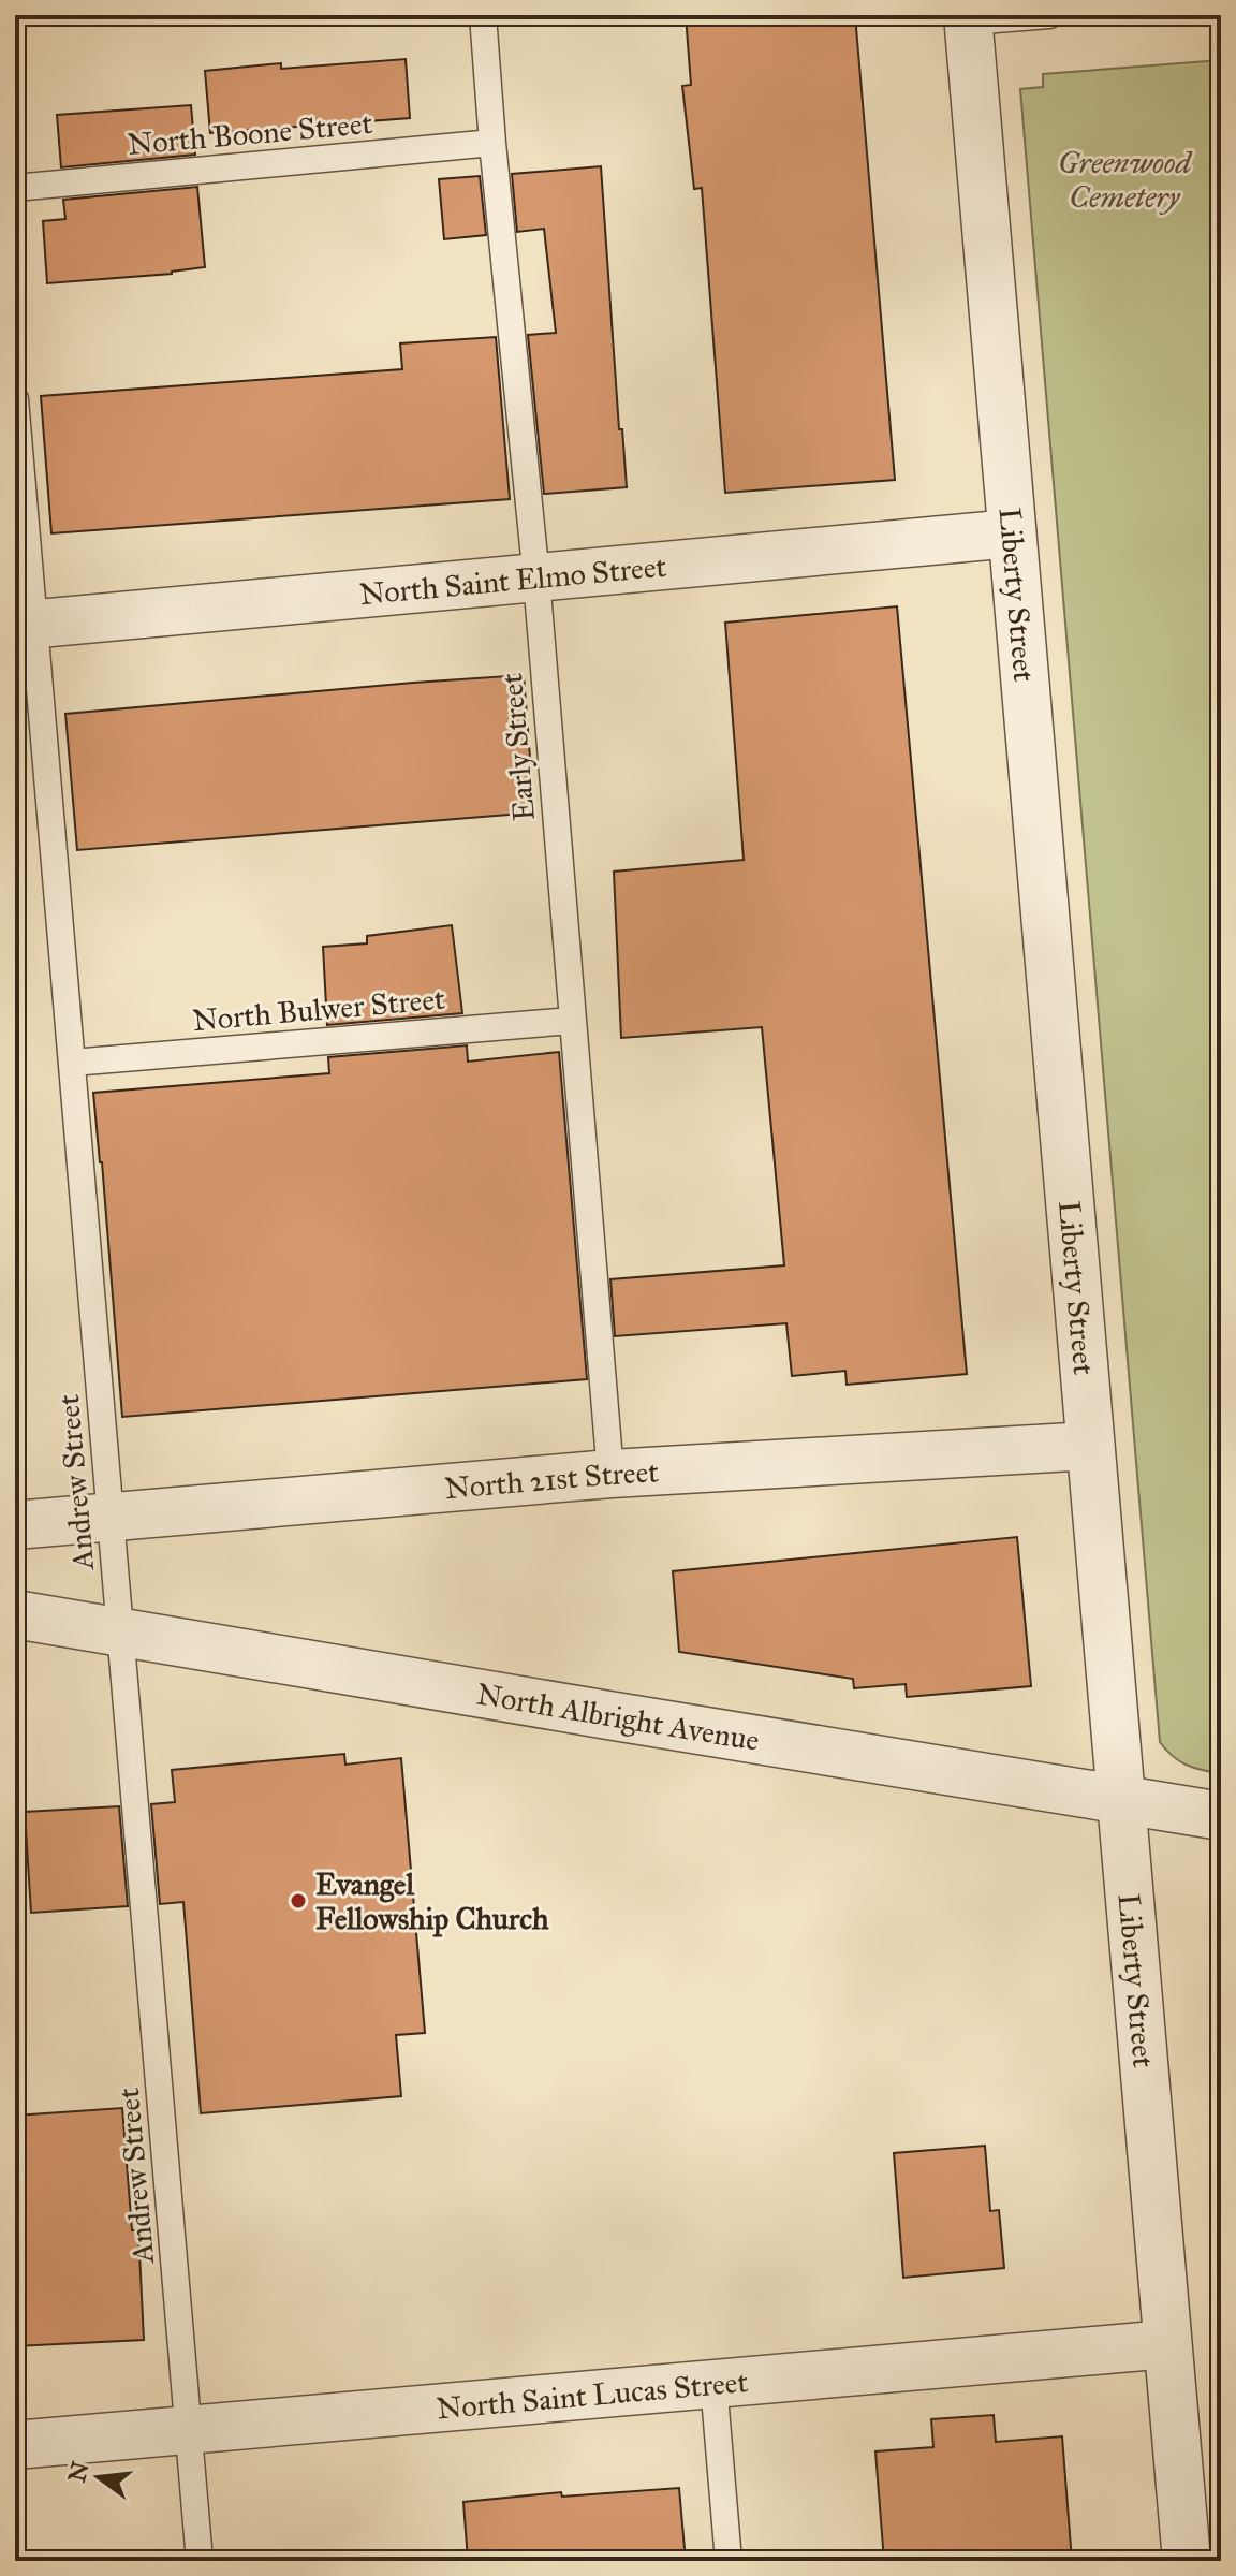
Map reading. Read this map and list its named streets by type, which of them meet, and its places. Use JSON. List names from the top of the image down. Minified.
{"streets":{"street":["North Saint Elmo Street","Liberty Street","North 21st Street","North Albright Avenue","North Saint Lucas Street"],"lane":["North Boone Street","Early Street","North Bulwer Street","Andrew Street"]},"crossings":[["North Boone Street","Early Street"],["North Saint Elmo Street","Liberty Street"],["North Saint Elmo Street","Early Street"],["North Saint Elmo Street","Andrew Street"],["Liberty Street","North 21st Street"],["Liberty Street","North Albright Avenue"],["Liberty Street","North Saint Lucas Street"],["Early Street","North Bulwer Street"],["Early Street","North 21st Street"],["North Bulwer Street","Andrew Street"],["North 21st Street","Andrew Street"],["Andrew Street","North Albright Avenue"],["Andrew Street","North Saint Lucas Street"]],"parks":["Greenwood Cemetery"],"places":["Evangel Fellowship Church"],"north":"left"}
